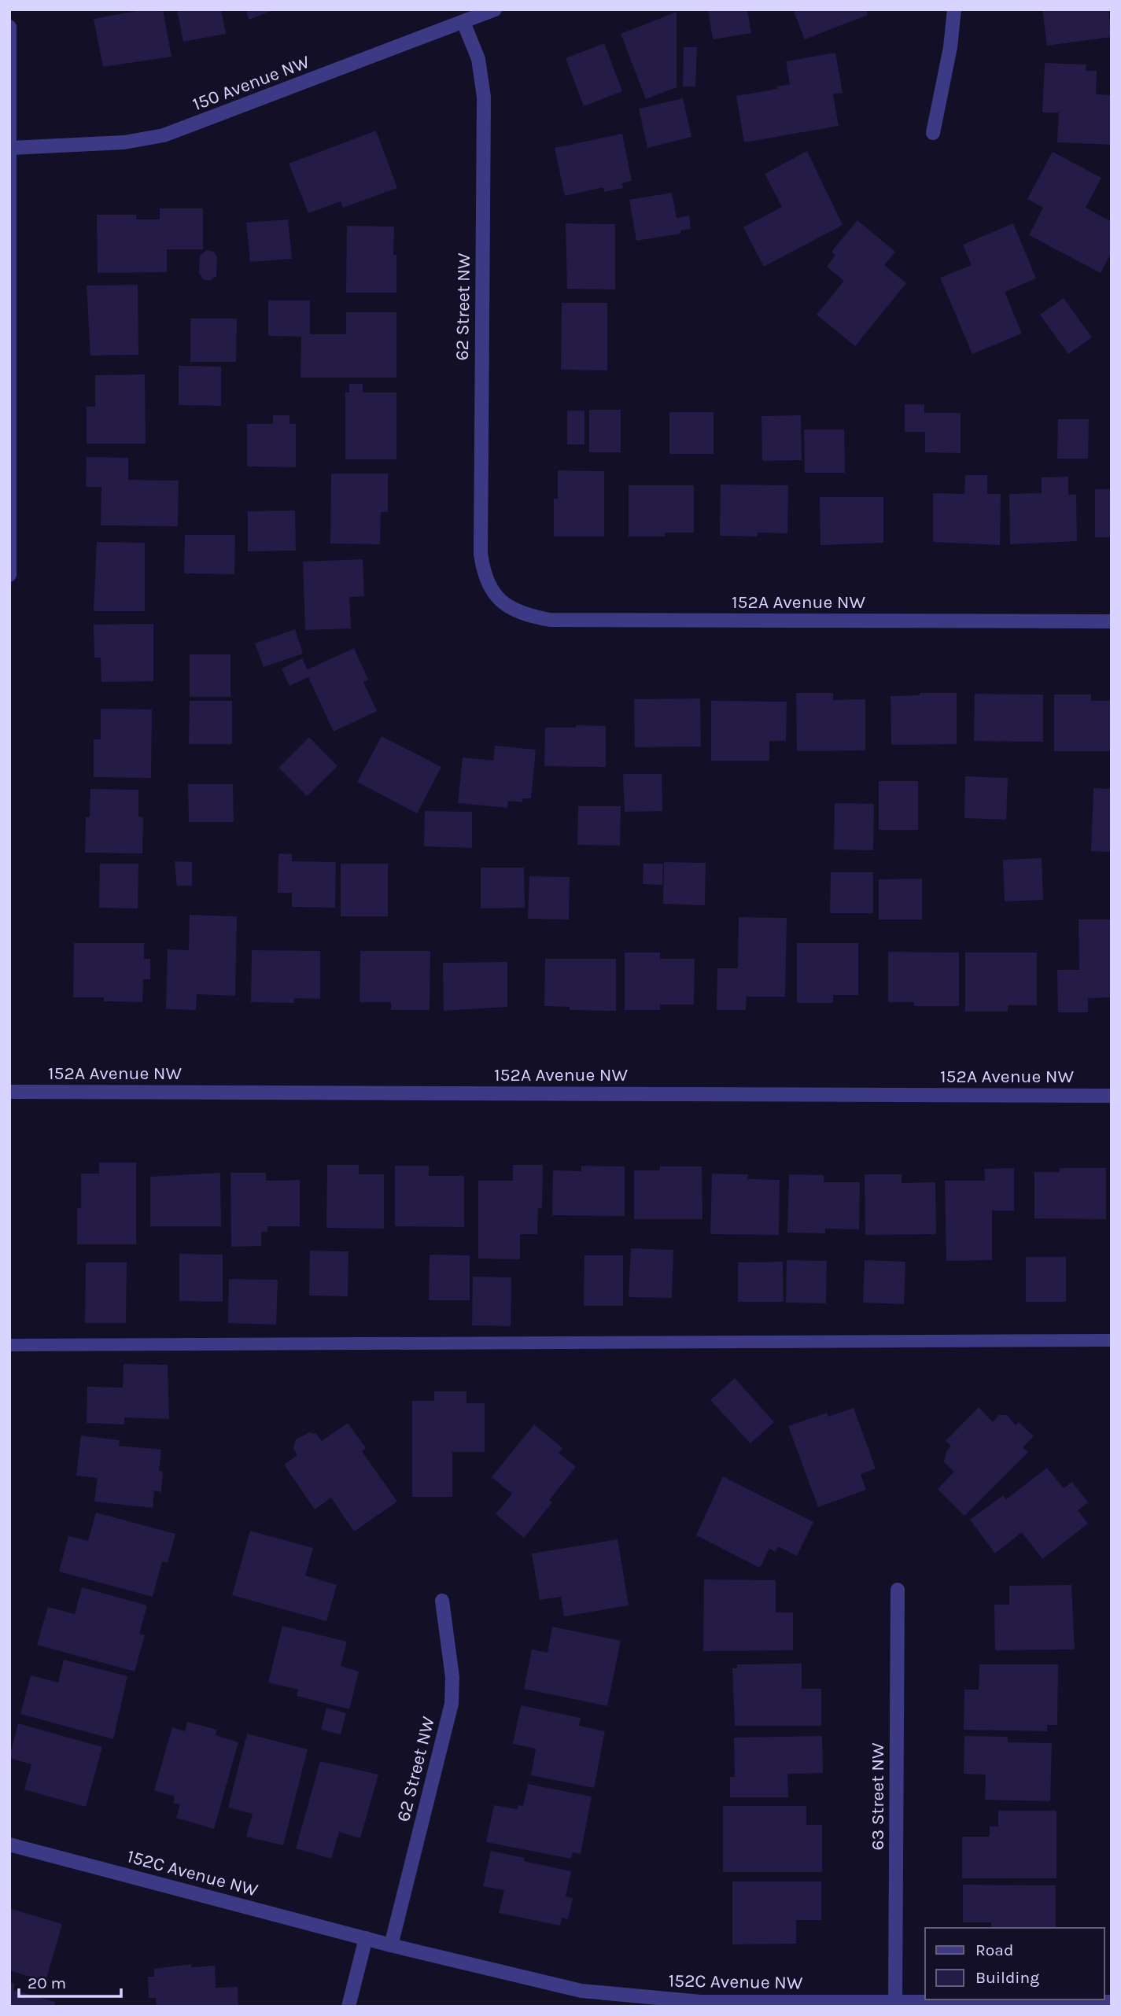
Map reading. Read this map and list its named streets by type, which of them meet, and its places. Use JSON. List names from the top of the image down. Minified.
{"streets":{"street":["150 Avenue NW","62 Street NW","152A Avenue NW","63 Street NW","152C Avenue NW"]},"crossings":[["150 Avenue NW","62 Street NW"],["62 Street NW","152A Avenue NW"],["62 Street NW","152C Avenue NW"],["63 Street NW","152C Avenue NW"]],"legend":["Road","Building"],"scale_bar":"20 m"}
